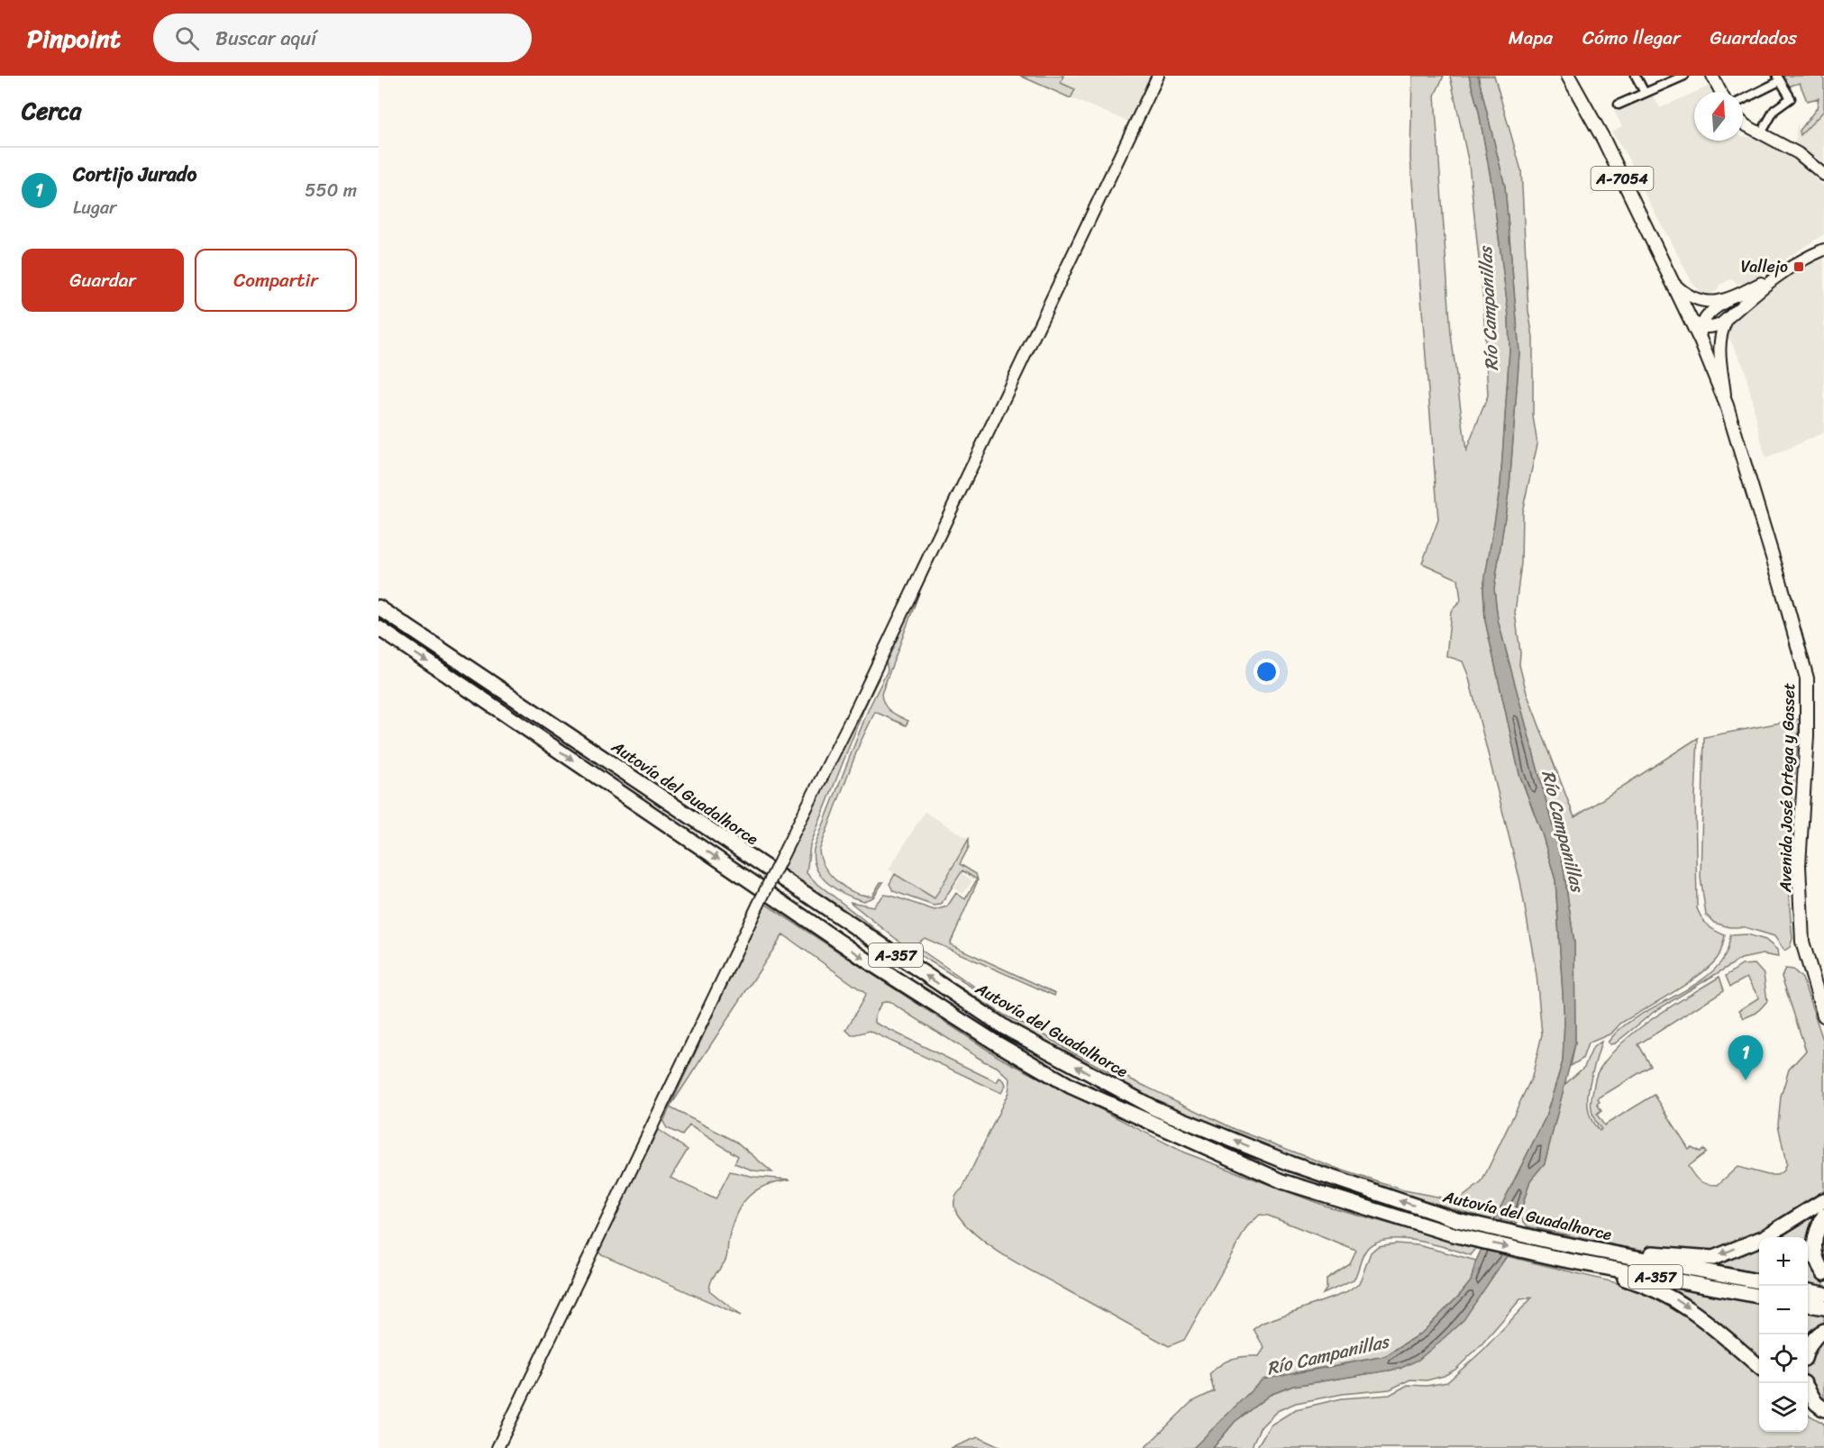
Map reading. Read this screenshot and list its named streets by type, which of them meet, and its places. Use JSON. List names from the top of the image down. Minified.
{"streets":{"highway":["Autovía del Guadalhorce","A-357"],"main road":["A-7054","Avenida José Ortega y Gasset"]},"water":["Río Campanillas"],"places":{"transit":["Vallejo"]},"north":"top","page":{"header":"Pinpoint","search":"Buscar aquí","nav":["Mapa","Cómo llegar","Guardados"],"heading":"Cerca","list":[{"mark":"1","name":"Cortijo Jurado","note":"Lugar","value":"550 m"}],"buttons":["Guardar","Compartir"],"pins":"1","map_buttons":["+","−"]}}
